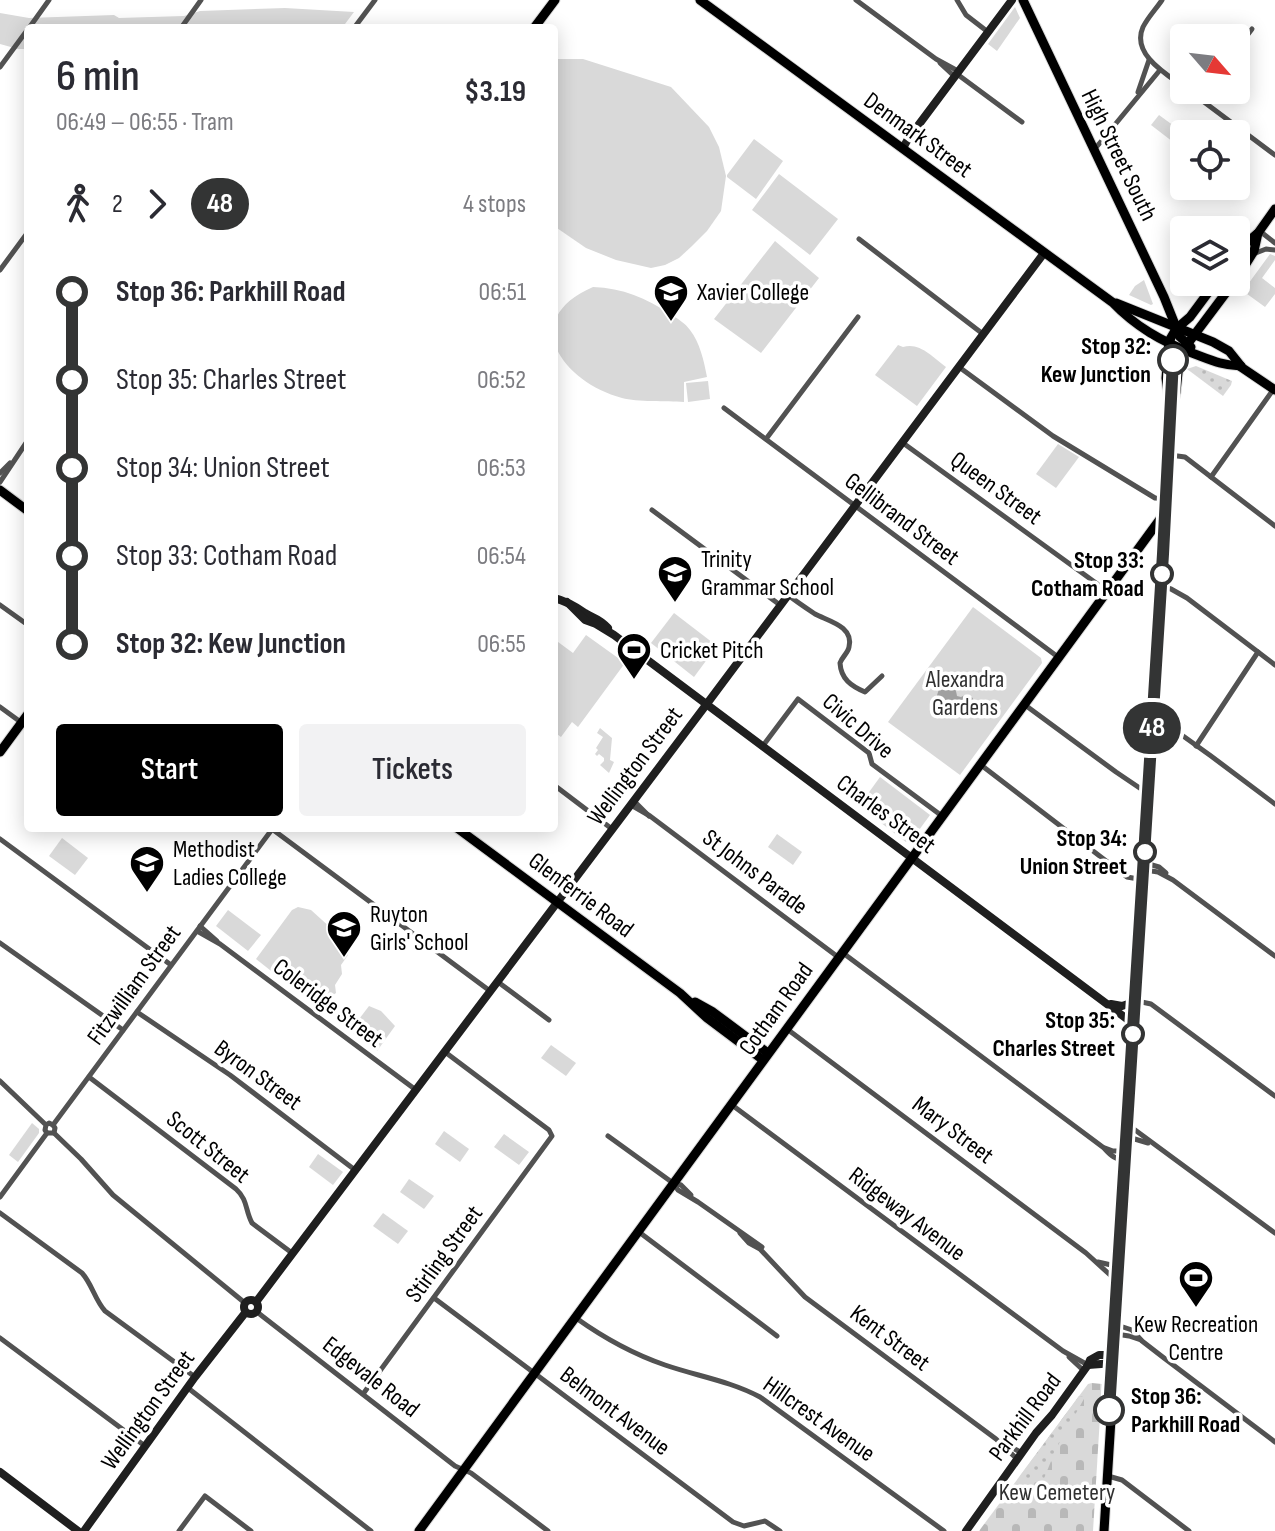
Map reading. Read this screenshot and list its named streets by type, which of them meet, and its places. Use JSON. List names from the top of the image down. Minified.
{"streets":{"main road":["Denmark Street","High Street South","Glenferrie Road","Cotham Road"],"street":["Queen Street","Gellibrand Street","Civic Drive","Wellington Street","Charles Street","St Johns Parade","Fitzwilliam Street","Coleridge Street","Byron Street","Mary Street","Scott Street","Ridgeway Avenue","Stirling Street","Kent Street","Edgevale Road","Belmont Avenue","Parkhill Road","Hillcrest Avenue"]},"crossings":[["Denmark Street","High Street South"],["Denmark Street","Wellington Street"],["Queen Street","Wellington Street"],["Queen Street","Cotham Road"],["Gellibrand Street","Wellington Street"],["Gellibrand Street","Cotham Road"],["Civic Drive","Charles Street"],["Civic Drive","Cotham Road"],["Wellington Street","Charles Street"],["Wellington Street","St Johns Parade"],["Wellington Street","Glenferrie Road"],["Wellington Street","Coleridge Street"],["Wellington Street","Byron Street"],["Wellington Street","Scott Street"],["Wellington Street","Stirling Street"],["Wellington Street","Edgevale Road"],["Charles Street","Cotham Road"],["St Johns Parade","Cotham Road"],["Glenferrie Road","Cotham Road"],["Fitzwilliam Street","Coleridge Street"],["Fitzwilliam Street","Byron Street"],["Fitzwilliam Street","Scott Street"],["Cotham Road","Mary Street"],["Cotham Road","Ridgeway Avenue"],["Cotham Road","Kent Street"],["Cotham Road","Edgevale Road"],["Cotham Road","Belmont Avenue"],["Cotham Road","Hillcrest Avenue"],["Ridgeway Avenue","Parkhill Road"],["Stirling Street","Edgevale Road"],["Stirling Street","Belmont Avenue"],["Kent Street","Parkhill Road"]],"parks":["Alexandra Gardens","Kew Cemetery"],"places":{"school or university":["Xavier College","Trinity Grammar School","Methodist Ladies College","Ruyton Girls' School"],"other":["Stop 32: Kew Junction","Stop 33: Cotham Road","Stop 34: Union Street","Stop 35: Charles Street","Stop 36: Parkhill Road"],"sports":["Cricket Pitch","Kew Recreation Centre"]},"lines":["tram line 48"],"north":"bottom right","page":{"on_map":"48","heading":["6 min","06:49 – 06:55 · Tram","$3.19"],"legs":["2","48","4 stops"],"list":[{"name":"Stop 36: Parkhill Road","value":"06:51"},{"name":"Stop 35: Charles Street","value":"06:52"},{"name":"Stop 34: Union Street","value":"06:53"},{"name":"Stop 33: Cotham Road","value":"06:54"},{"name":"Stop 32: Kew Junction","value":"06:55"}],"buttons":["Start","Tickets"]}}
